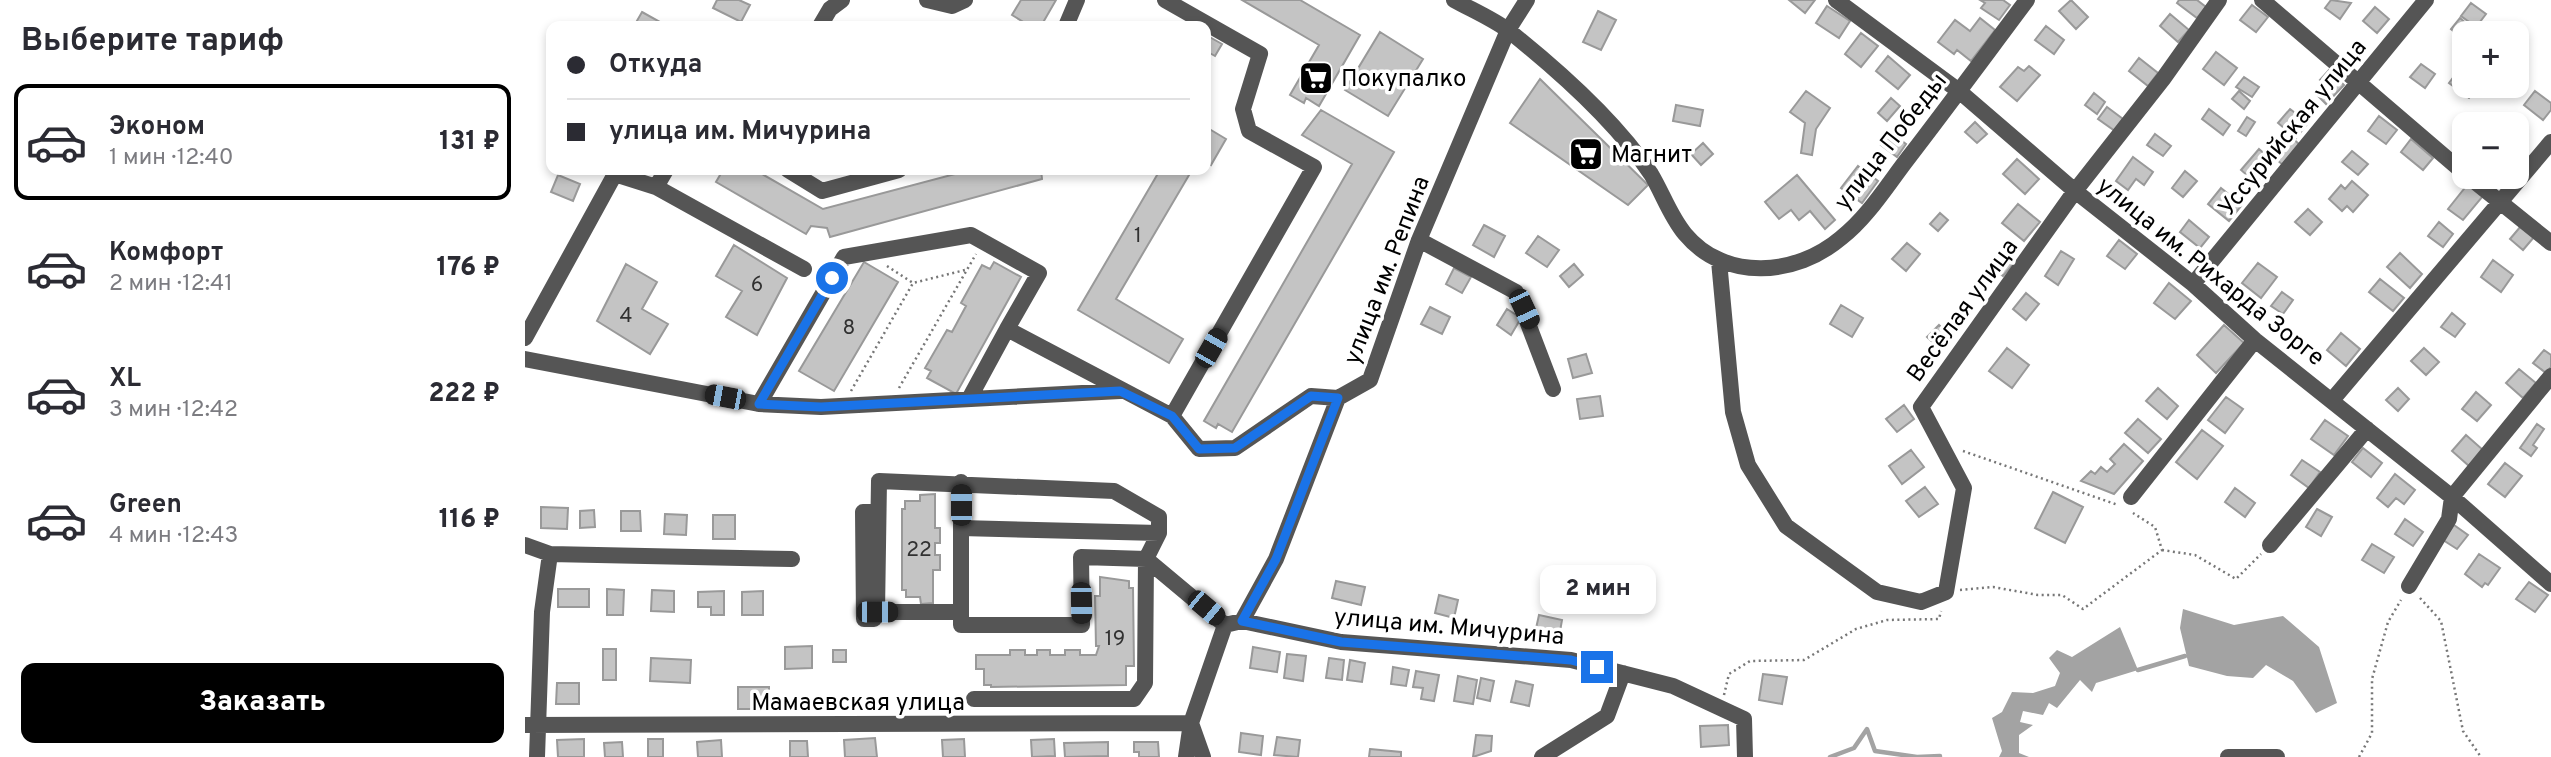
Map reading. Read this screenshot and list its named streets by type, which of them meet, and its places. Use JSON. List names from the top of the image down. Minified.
{"streets":{"street":["Уссурийская улица","улица Победы","улица им. Репина","улица им. Рихарда Зорге","Весёлая улица","улица им. Мичурина","Мамаевская улица"]},"crossings":[["Уссурийская улица","улица им. Рихарда Зорге"],["улица Победы","улица им. Рихарда Зорге"],["улица им. Репина","улица им. Мичурина"],["улица им. Репина","Мамаевская улица"],["улица им. Рихарда Зорге","Весёлая улица"]],"places":{"supermarket":["Покупалко","Магнит"]},"house_numbers":["1","6","4","8","22","19"],"page":{"heading":"Выберите тариф","map_buttons":["+","−"],"banner":["Откуда","улица им. Мичурина"],"list":[{"name":"Эконом","note":"1 мин · 12:40","value":"131 ₽"},{"name":"Комфорт","note":"2 мин · 12:41","value":"176 ₽"},{"name":"XL","note":"3 мин · 12:42","value":"222 ₽"},{"name":"Green","note":"4 мин · 12:43","value":"116 ₽"}],"bubble":"2 мин","buttons":"Заказать"}}
